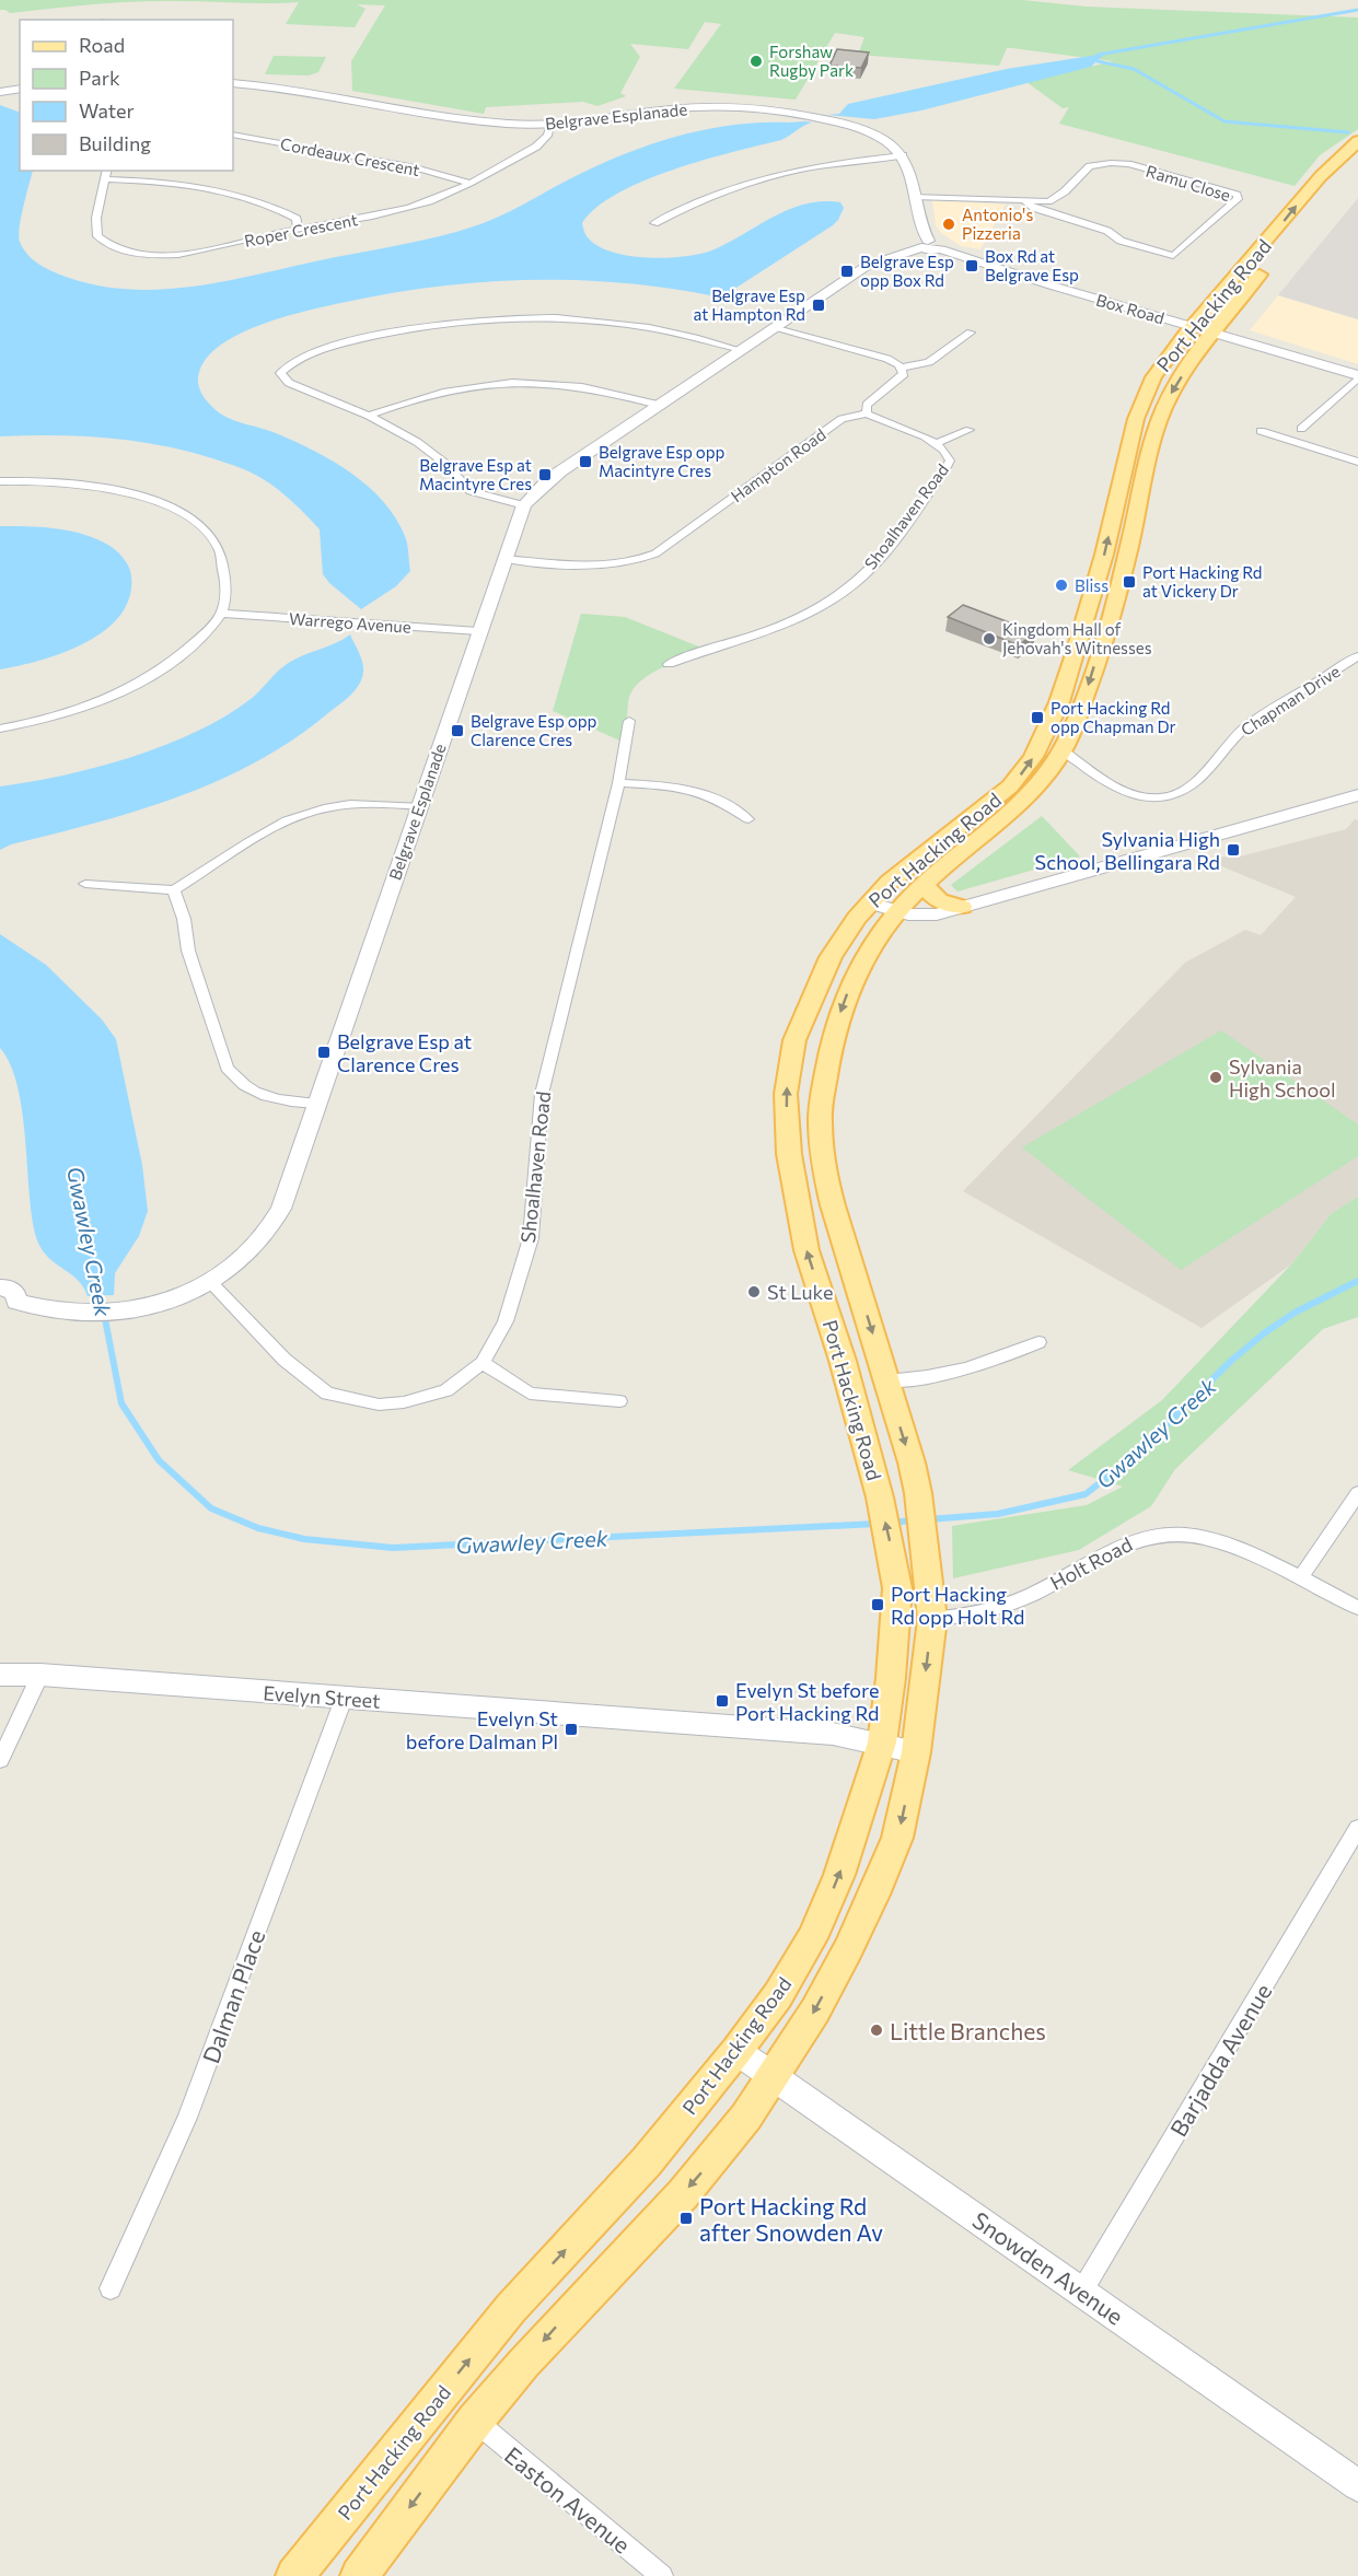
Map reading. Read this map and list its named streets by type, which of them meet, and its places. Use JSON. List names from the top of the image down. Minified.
{"streets":{"main road":["Port Hacking Road"],"street":["Belgrave Esplanade","Cordeaux Crescent","Ramu Close","Roper Crescent","Box Road","Hampton Road","Shoalhaven Road","Warrego Avenue","Chapman Drive","Holt Road","Evelyn Street","Dalman Place","Barjadda Avenue","Snowden Avenue","Easton Avenue"]},"crossings":[["Belgrave Esplanade","Roper Crescent"],["Belgrave Esplanade","Box Road"],["Belgrave Esplanade","Hampton Road"],["Belgrave Esplanade","Shoalhaven Road"],["Belgrave Esplanade","Warrego Avenue"],["Cordeaux Crescent","Roper Crescent"],["Port Hacking Road","Box Road"],["Port Hacking Road","Chapman Drive"],["Port Hacking Road","Holt Road"],["Port Hacking Road","Evelyn Street"],["Port Hacking Road","Snowden Avenue"],["Port Hacking Road","Easton Avenue"],["Hampton Road","Shoalhaven Road"],["Evelyn Street","Dalman Place"],["Barjadda Avenue","Snowden Avenue"]],"water":["Gwawley Creek"],"places":{"other":["Forshaw Rugby Park","Antonio's Pizzeria","Bliss","Kingdom Hall of Jehovah's Witnesses","Sylvania High School","St Luke","Little Branches"],"transit":["Box Rd at Belgrave Esp","Belgrave Esp opp Box Rd","Belgrave Esp at Hampton Rd","Belgrave Esp opp Macintyre Cres","Belgrave Esp at Macintyre Cres","Port Hacking Rd at Vickery Dr","Port Hacking Rd opp Chapman Dr","Belgrave Esp opp Clarence Cres","Sylvania High School, Bellingara Rd","Belgrave Esp at Clarence Cres","Port Hacking Rd opp Holt Rd","Evelyn St before Port Hacking Rd","Evelyn St before Dalman Pl","Port Hacking Rd after Snowden Av"]},"legend":["Road","Park","Water","Building"]}
